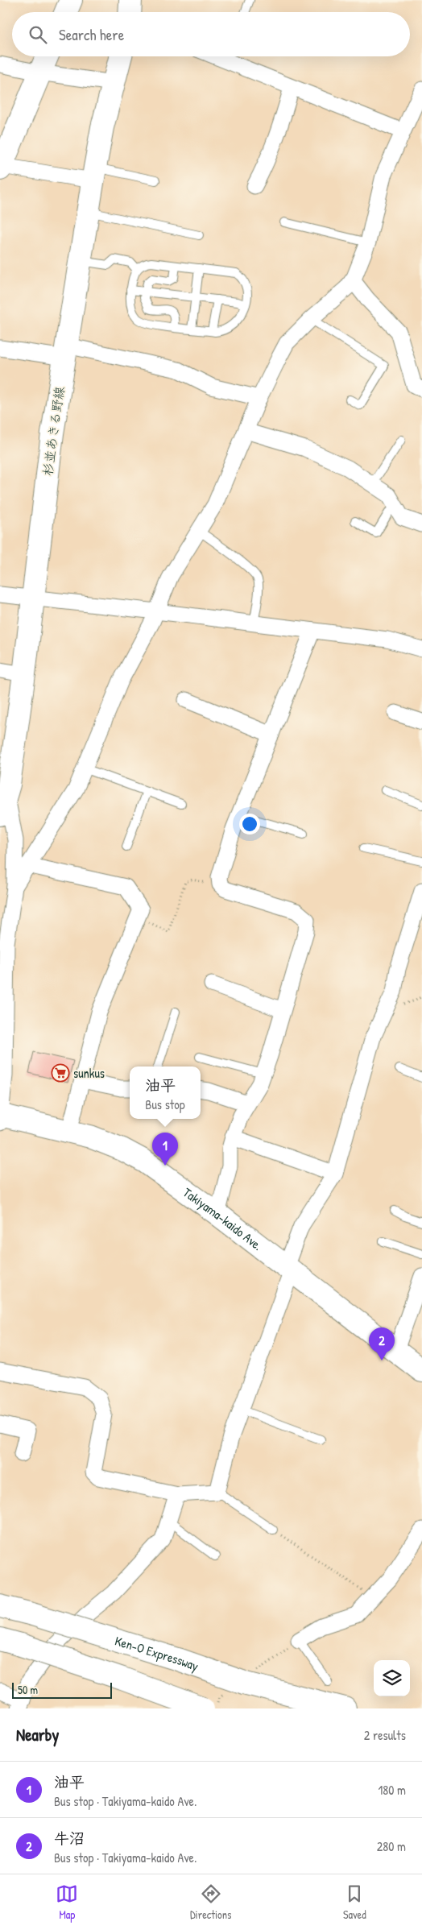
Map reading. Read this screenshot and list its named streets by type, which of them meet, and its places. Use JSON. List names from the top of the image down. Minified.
{"streets":{"main road":["杉並あきる野線","Takiyama-kaido Ave.","Ken-O Expressway"]},"places":{"supermarket":["sunkus"]},"scale_bar":"50 m","page":{"search":"Search here","popup":["油平","Bus stop"],"pins":["1","2"],"scale":"50 m","heading":["Nearby","2 results"],"list":[{"mark":"1","name":"油平","note":"Bus stop · Takiyama-kaido Ave.","value":"180 m"},{"mark":"2","name":"牛沼","note":"Bus stop · Takiyama-kaido Ave.","value":"280 m"}],"nav":["Map","Directions","Saved"]}}
